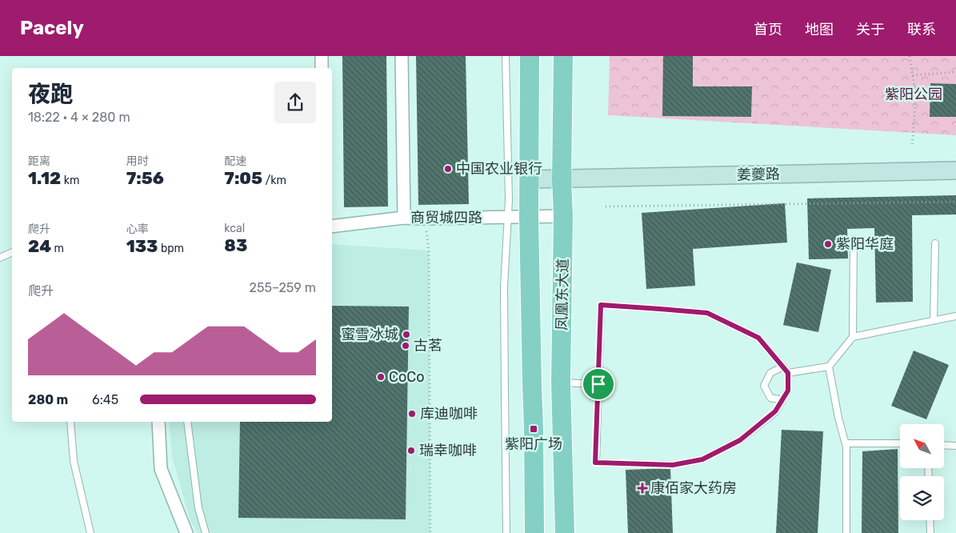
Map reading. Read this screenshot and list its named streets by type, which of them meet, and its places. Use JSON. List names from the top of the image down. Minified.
{"streets":{"main road":["凤凰东大道"],"street":["姜夔路","商贸城四路"]},"crossings":[["姜夔路","凤凰东大道"],["商贸城四路","凤凰东大道"]],"parks":["紫阳公园"],"places":{"other":["中国农业银行","紫阳华庭","蜜雪冰城","古茗","CoCo","库迪咖啡","瑞幸咖啡"],"transit":["紫阳广场"],"health":["康佰家大药房"]},"north":"top left","page":{"header":"Pacely","nav":["首页","地图","关于","联系"],"heading":["夜跑","18:22 · 4 × 280 m"],"stats":[["距离","1.12 km"],["用时","7:56"],["配速","7:05 /km"],["爬升","24 m"],["心率","133 bpm"],["kcal","83"]],"chart":["爬升","255–259 m"],"list":[{"name":"280 m","note":"6:45"}]}}
